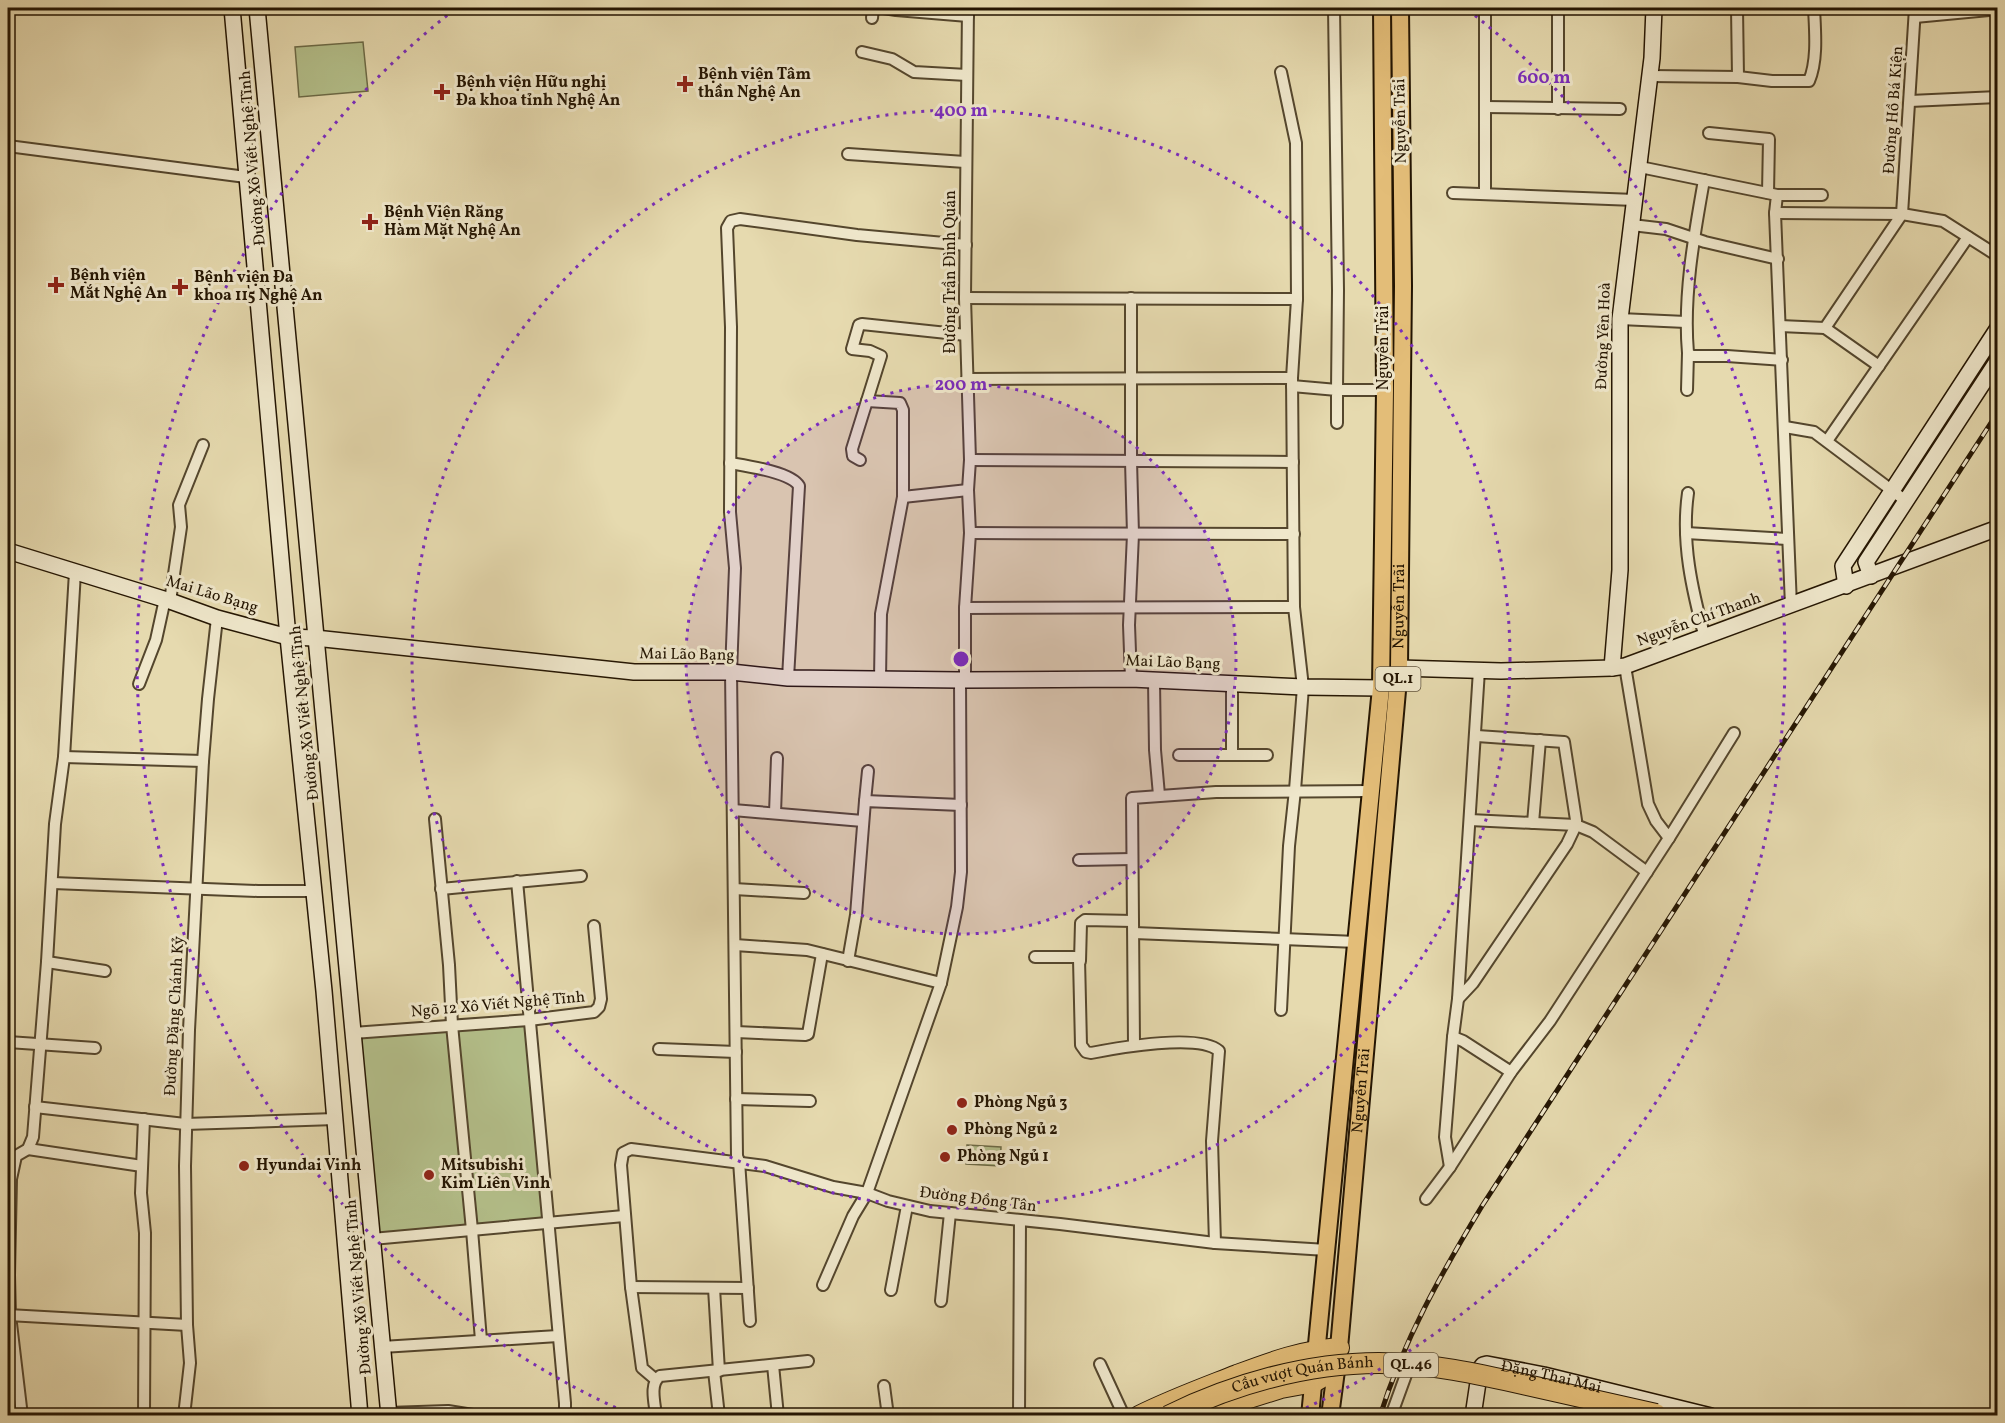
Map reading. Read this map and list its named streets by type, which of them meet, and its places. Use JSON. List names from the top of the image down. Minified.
{"streets":{"highway":["QL.46","Cầu vượt Quán Bánh"],"main road":["Nguyễn Trãi","Nguyên Trãi","QL.1"],"street":["Đường Hồ Bá Kiện","Đường Xô Viết Nghệ Tĩnh","Đường Trần Đình Quán","Đường Yên Hoà","Mai Lão Bạng","Nguyễn Chí Thanh","Ngõ 12 Xô Viết Nghệ Tĩnh","Đường Đặng Chánh Kỷ","Đường Đồng Tân","Đặng Thai Mai"]},"crossings":[["Nguyễn Trãi","Nguyên Trãi"],["Nguyễn Trãi","Mai Lão Bạng"],["Nguyễn Trãi","Nguyễn Chí Thanh"],["Nguyễn Trãi","QL.1"],["Nguyễn Trãi","Đường Đồng Tân"],["Đường Xô Viết Nghệ Tĩnh","Mai Lão Bạng"],["Đường Xô Viết Nghệ Tĩnh","Ngõ 12 Xô Viết Nghệ Tĩnh"],["Đường Trần Đình Quán","Mai Lão Bạng"],["Đường Trần Đình Quán","Đường Đồng Tân"],["Đường Yên Hoà","Nguyễn Chí Thanh"],["Nguyên Trãi","Mai Lão Bạng"],["Mai Lão Bạng","Đường Đặng Chánh Kỷ"]],"places":{"health":["Bệnh viện Tâm thần Nghệ An","Bệnh viện Hữu nghị Đa khoa tỉnh Nghệ An","Bệnh Viện Răng Hàm Mặt Nghệ An","Bệnh viện Mắt Nghệ An","Bệnh viện Đa khoa 115 Nghệ An"],"other":["Phòng Ngủ 3","Phòng Ngủ 2","Phòng Ngủ 1","Hyundai Vinh","Mitsubishi Kim Liên Vinh"]},"rings":["600 m","400 m","200 m"]}
